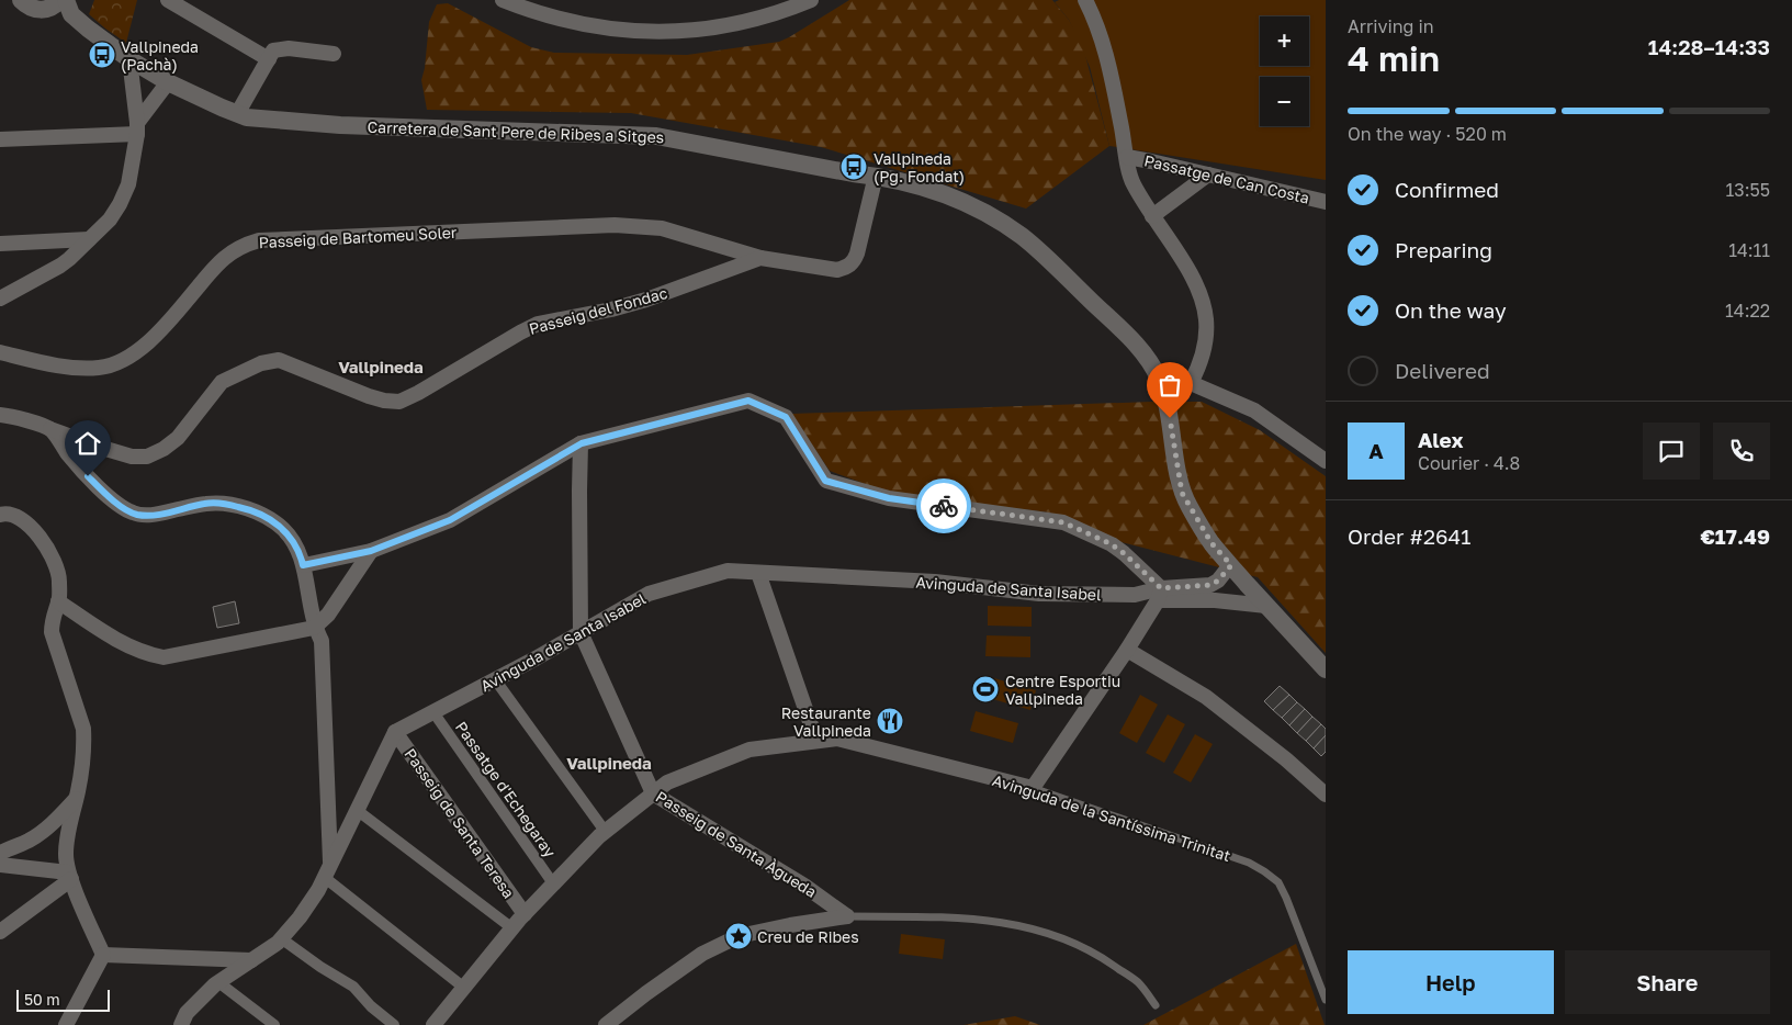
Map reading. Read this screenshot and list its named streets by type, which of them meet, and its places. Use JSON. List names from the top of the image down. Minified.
{"streets":{"street":["Carretera de Sant Pere de Ribes a Sitges","Passatge de Can Costa","Passeig de Bartomeu Soler","Passeig del Fondac","Avinguda de Santa Isabel","Passatge d'Echegaray","Avinguda de la Santíssima Trinitat","Passeig de Santa Teresa","Passeig de Santa Àgueda"]},"crossings":[["Carretera de Sant Pere de Ribes a Sitges","Passeig del Fondac"],["Carretera de Sant Pere de Ribes a Sitges","Avinguda de Santa Isabel"],["Passeig de Bartomeu Soler","Passeig del Fondac"],["Avinguda de Santa Isabel","Passatge d'Echegaray"],["Avinguda de Santa Isabel","Passeig de Santa Teresa"],["Avinguda de Santa Isabel","Passeig de Santa Àgueda"],["Passatge d'Echegaray","Avinguda de la Santíssima Trinitat"],["Avinguda de la Santíssima Trinitat","Passeig de Santa Teresa"],["Avinguda de la Santíssima Trinitat","Passeig de Santa Àgueda"]],"districts":["Vallpineda","Vallpineda"],"places":{"bus stop":["Vallpineda (Pachà)","Vallpineda (Pg. Fondat)"],"sports":["Centre Esportiu Vallpineda"],"restaurant":["Restaurante Vallpineda"],"place":["Creu de Ribes"]},"scale_bar":"50 m","page":{"heading":["4 min","Arriving in","14:28–14:33"],"panel":["Alex","Courier · 4.8","Order #2641","€17.49"],"map_buttons":["+","−"],"bar":"On the way · 520 m","list":[["Confirmed","13:55"],["Preparing","14:11"],["On the way","14:22"],"Delivered"],"round":"A","buttons":["Help","Share"],"scale":"50 m"}}
